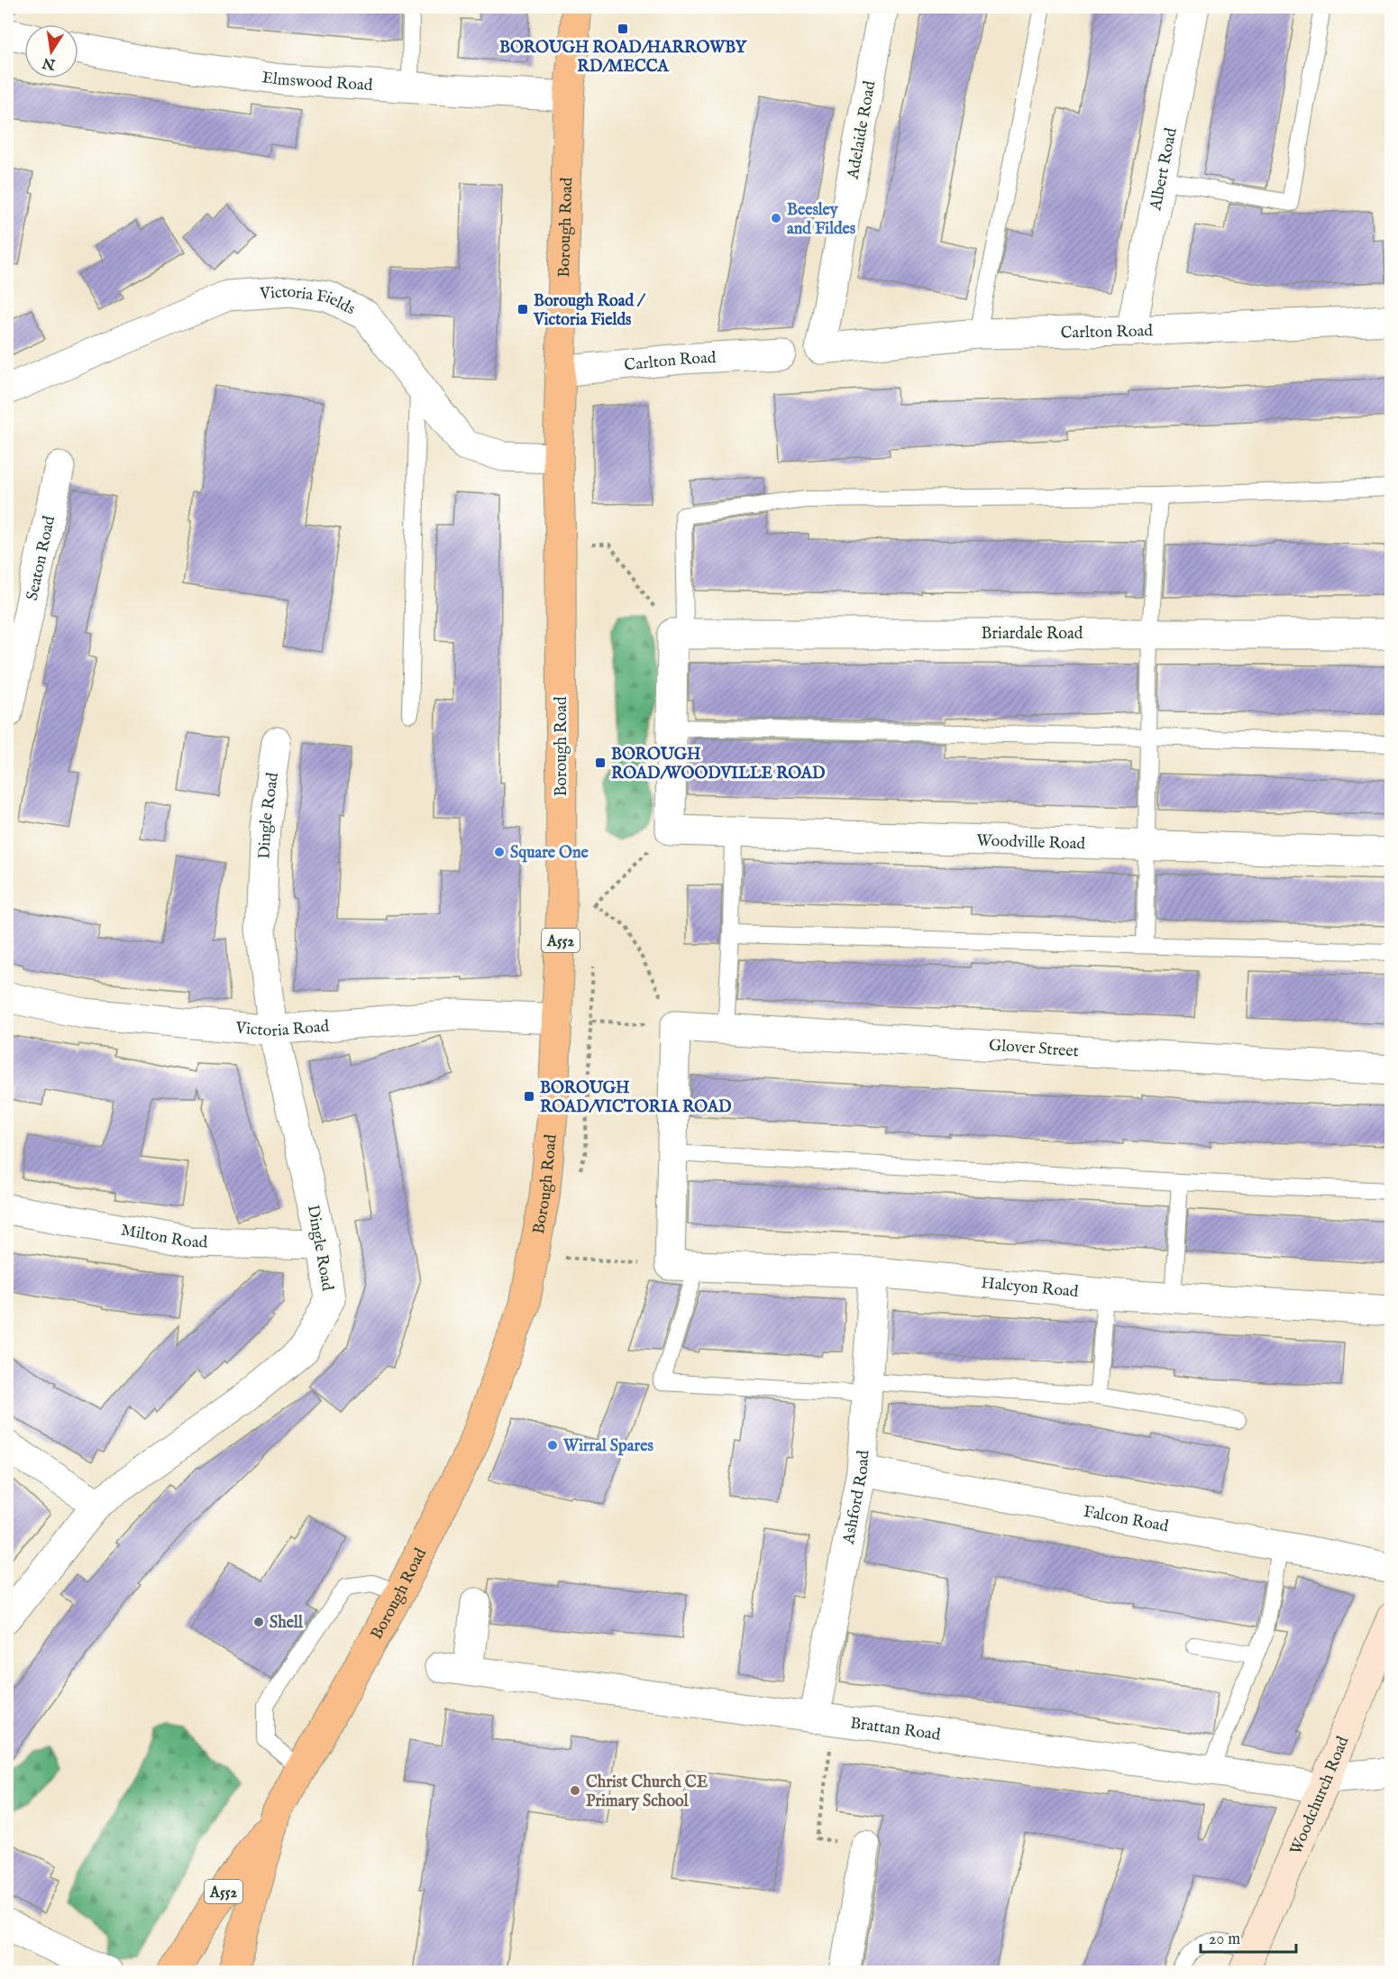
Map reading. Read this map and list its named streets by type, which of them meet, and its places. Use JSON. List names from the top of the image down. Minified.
{"streets":{"highway":["Borough Road","A552"],"street":["Elmswood Road","Adelaide Road","Albert Road","Victoria Fields","Carlton Road","Seaton Road","Briardale Road","Dingle Road","Woodville Road","Victoria Road","Glover Street","Milton Road","Halcyon Road","Ashford Road","Falcon Road","Brattan Road","Woodchurch Road"]},"crossings":[["Elmswood Road","Borough Road"],["Adelaide Road","Carlton Road"],["Albert Road","Carlton Road"],["Borough Road","Victoria Fields"],["Borough Road","Carlton Road"],["Borough Road","A552"],["Borough Road","Victoria Road"],["Dingle Road","Victoria Road"],["Dingle Road","Milton Road"],["Halcyon Road","Ashford Road"],["Ashford Road","Falcon Road"],["Ashford Road","Brattan Road"],["Brattan Road","Woodchurch Road"]],"places":{"transit":["BOROUGH ROAD/HARROWBY RD/MECCA","Borough Road / Victoria Fields","BOROUGH ROAD/WOODVILLE ROAD","BOROUGH ROAD/VICTORIA ROAD"],"other":["Beesley and Fildes","Square One","Wirral Spares","Shell","Christ Church CE Primary School"]},"scale_bar":"20 m","north":"bottom"}
